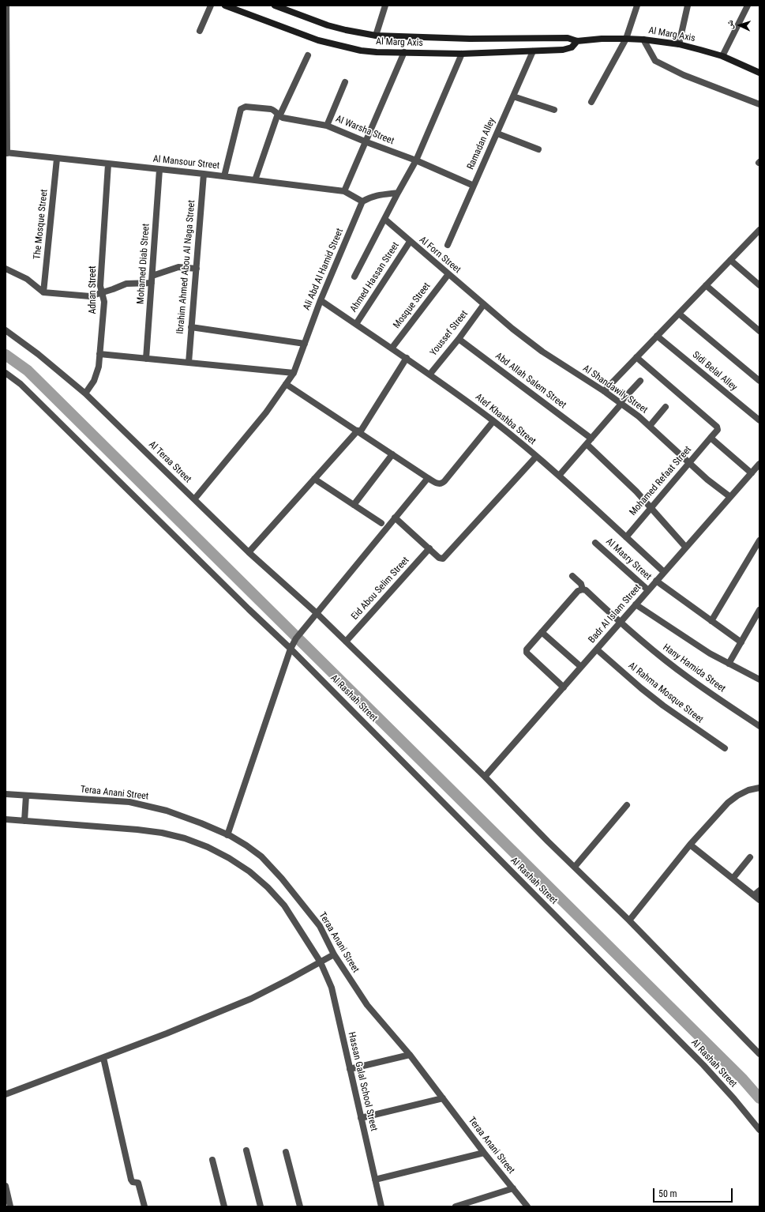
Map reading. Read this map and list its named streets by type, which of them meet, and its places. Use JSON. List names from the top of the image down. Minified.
{"streets":{"main road":["Al Marg Axis"],"street":["Al Warsha Street","Ramadan Alley","Al Mansour Street","The Mosque Street","Al Forn Street","Mohamed Diab Street","Ibrahim Ahmed Abou Al Naga Street","Ali Abd Al Hamid Street","Ahmed Hassan Street","Adnan Street","Mosque Street","Youssef Street","Sidi Belal Alley","Abd Allah Salem Street","Al Shandawily Street","Atef Khashba Street","Al Teraa Street","Mohamed Refaat Street","Al Masry Street","Eid Abou Selim Street","Badr Al Islam Street","Hany Hamida Street","Al Rahma Mosque Street","Al Rashah Street","Teraa Anani Street","Hassan Galal School Street"]},"crossings":[["Al Marg Axis","Ramadan Alley"],["Al Warsha Street","Ramadan Alley"],["Al Warsha Street","Al Mansour Street"],["Al Mansour Street","The Mosque Street"],["Al Mansour Street","Mohamed Diab Street"],["Al Mansour Street","Ibrahim Ahmed Abou Al Naga Street"],["Al Mansour Street","Ali Abd Al Hamid Street"],["Al Mansour Street","Adnan Street"],["Al Forn Street","Ahmed Hassan Street"],["Al Forn Street","Mosque Street"],["Al Forn Street","Youssef Street"],["Al Forn Street","Al Shandawily Street"],["Ali Abd Al Hamid Street","Atef Khashba Street"],["Ali Abd Al Hamid Street","Al Teraa Street"],["Ahmed Hassan Street","Atef Khashba Street"],["Adnan Street","Al Teraa Street"],["Mosque Street","Atef Khashba Street"],["Youssef Street","Abd Allah Salem Street"],["Youssef Street","Al Shandawily Street"],["Youssef Street","Atef Khashba Street"],["Al Shandawily Street","Mohamed Refaat Street"],["Al Shandawily Street","Badr Al Islam Street"],["Atef Khashba Street","Mohamed Refaat Street"],["Atef Khashba Street","Badr Al Islam Street"],["Al Masry Street","Badr Al Islam Street"],["Badr Al Islam Street","Hany Hamida Street"],["Badr Al Islam Street","Al Rahma Mosque Street"]],"scale_bar":"50 m","north":"left"}
